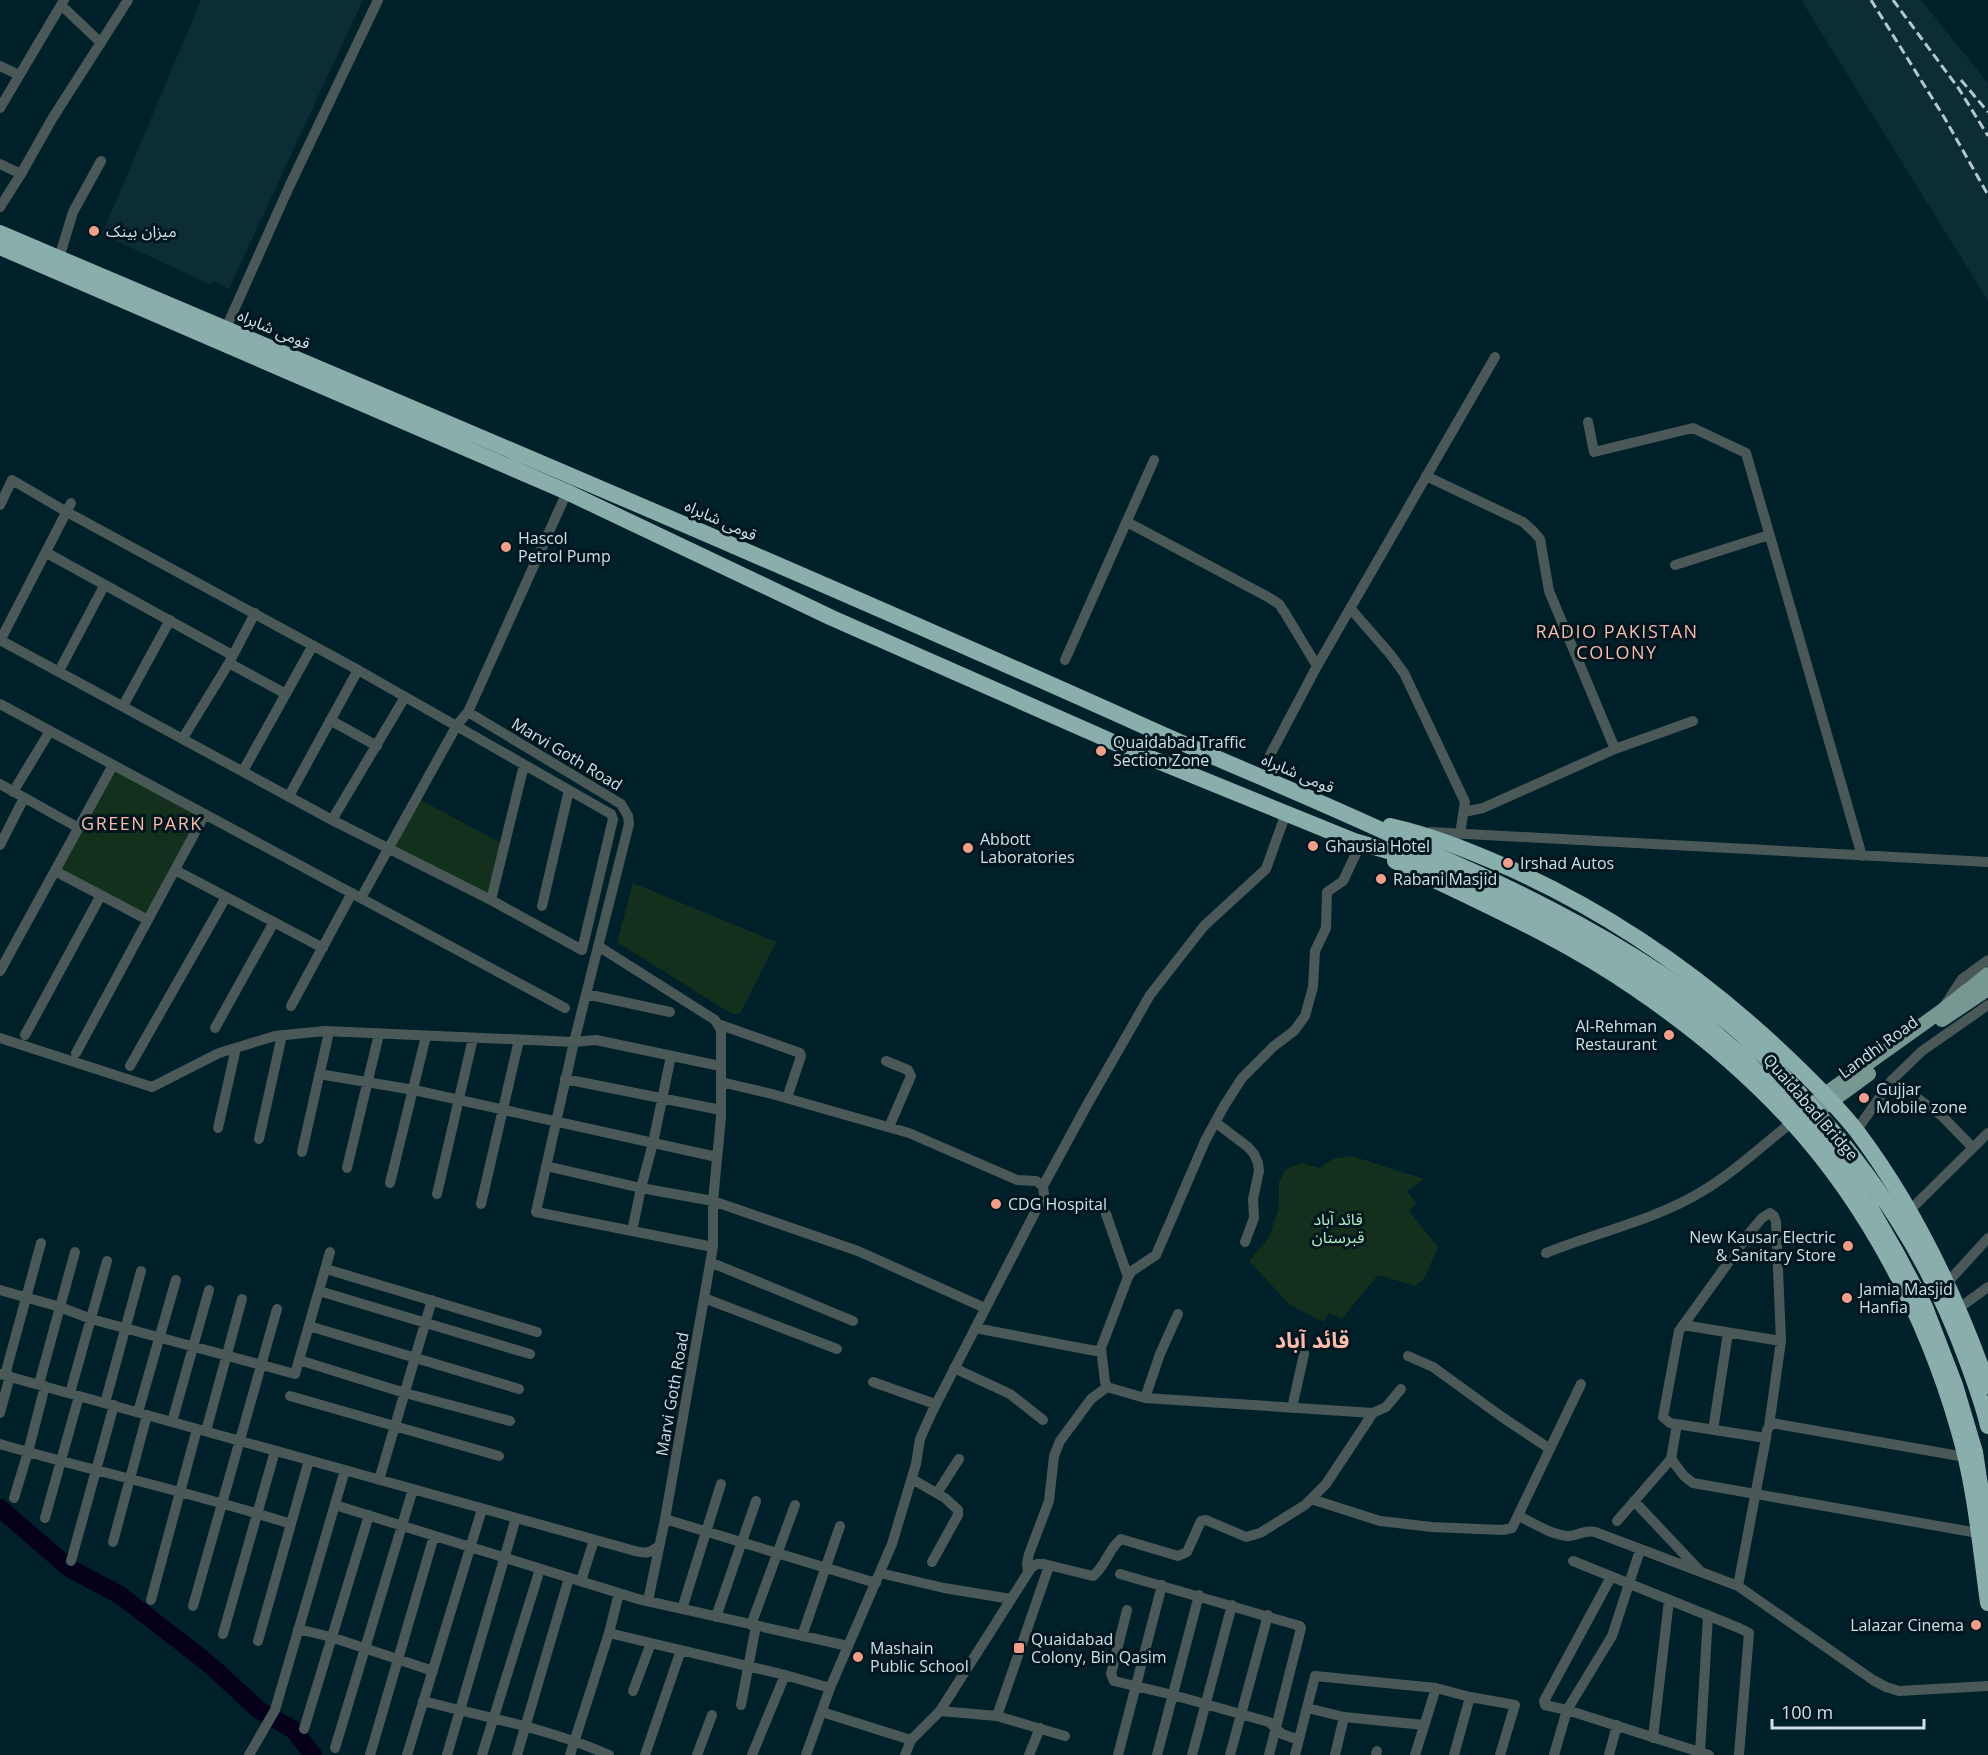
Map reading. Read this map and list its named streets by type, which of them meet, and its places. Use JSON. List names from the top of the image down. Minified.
{"streets":{"highway":["قومی شاہراہ","Quaidabad Bridge"],"main road":["Landhi Road"],"street":["Marvi Goth Road"]},"crossings":[["قومی شاہراہ","Quaidabad Bridge"]],"districts":["RADIO PAKISTAN COLONY","GREEN PARK","قائد آباد"],"parks":["قائد آباد قبرستان"],"places":{"other":["میزان بینک","Hascol Petrol Pump","Quaidabad Traffic Section Zone","Ghausia Hotel","Abbott Laboratories","Irshad Autos","Rabani Masjid","Al-Rehman Restaurant","Gujjar Mobile zone","CDG Hospital","New Kausar Electric & Sanitary Store","Jamia Masjid Hanfia","Lalazar Cinema","Mashain Public School"],"transit":["Quaidabad Colony, Bin Qasim"]},"scale_bar":"100 m"}
